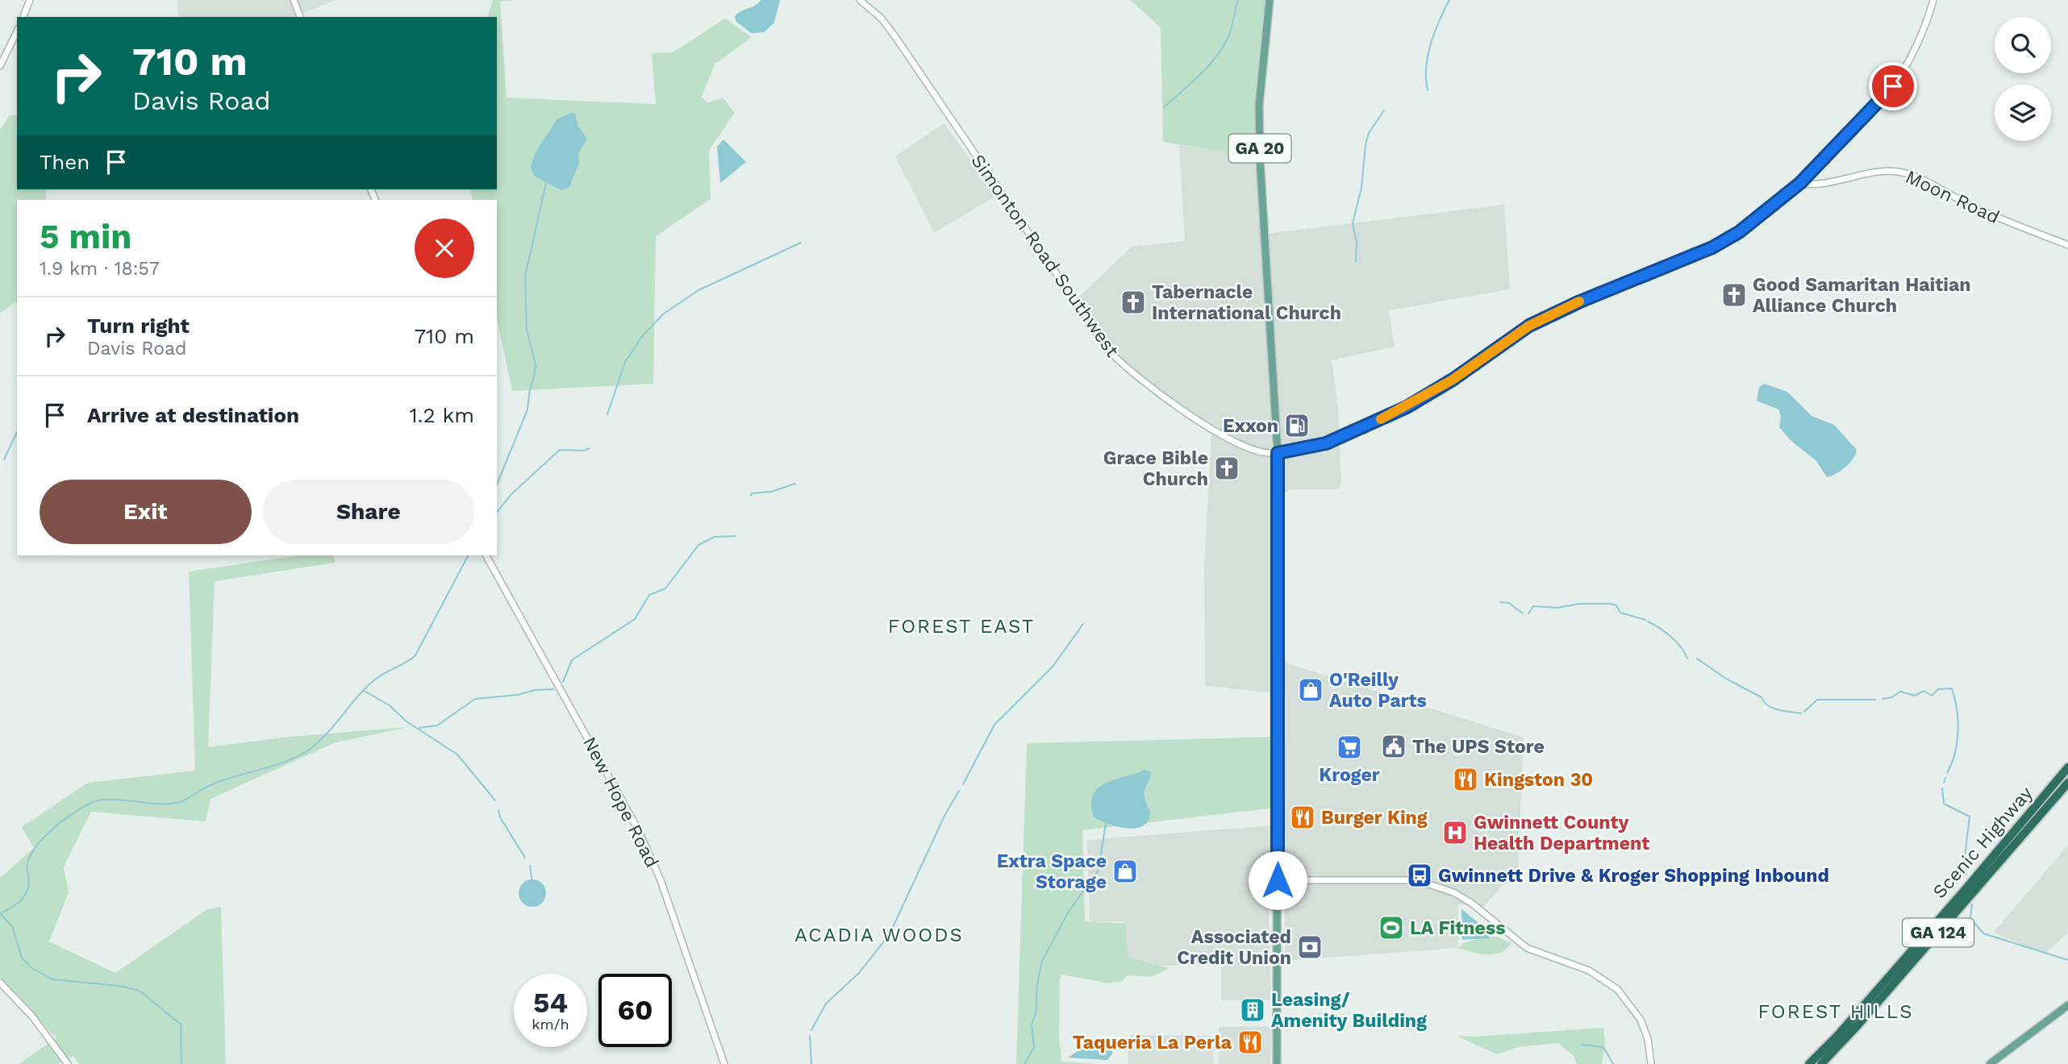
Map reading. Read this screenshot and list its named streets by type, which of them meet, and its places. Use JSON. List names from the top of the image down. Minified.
{"streets":{"highway":["Scenic Highway","GA 124"],"main road":["GA 20"],"street":["Moon Road","Simonton Road Southwest","New Hope Road"]},"crossings":[["GA 20","Simonton Road Southwest"],["Moon Road","Simonton Road Southwest"]],"districts":["FOREST EAST","ACADIA WOODS","FOREST HILLS"],"places":{"church":["Good Samaritan Haitian Alliance Church","Tabernacle International Church","Grace Bible Church"],"fuel station":["Exxon"],"shop":["O'Reilly Auto Parts","Extra Space Storage"],"public building":["The UPS Store"],"supermarket":["Kroger"],"restaurant":["Kingston 30","Burger King","Taqueria La Perla"],"hospital":["Gwinnett County Health Department"],"bus stop":["Gwinnett Drive & Kroger Shopping Inbound"],"sports":["LA Fitness"],"bank":["Associated Credit Union"],"building":["Leasing/ Amenity Building"]},"page":{"turn":["710 m","Davis Road"],"then":"Then","heading":["5 min","1.9 km · 18:57"],"list":[{"name":"Turn right","note":"Davis Road","value":"710 m"},{"name":"Arrive at destination","value":"1.2 km"}],"buttons":["Exit","Share"],"speed":"54 km/h","limit":"60"}}
